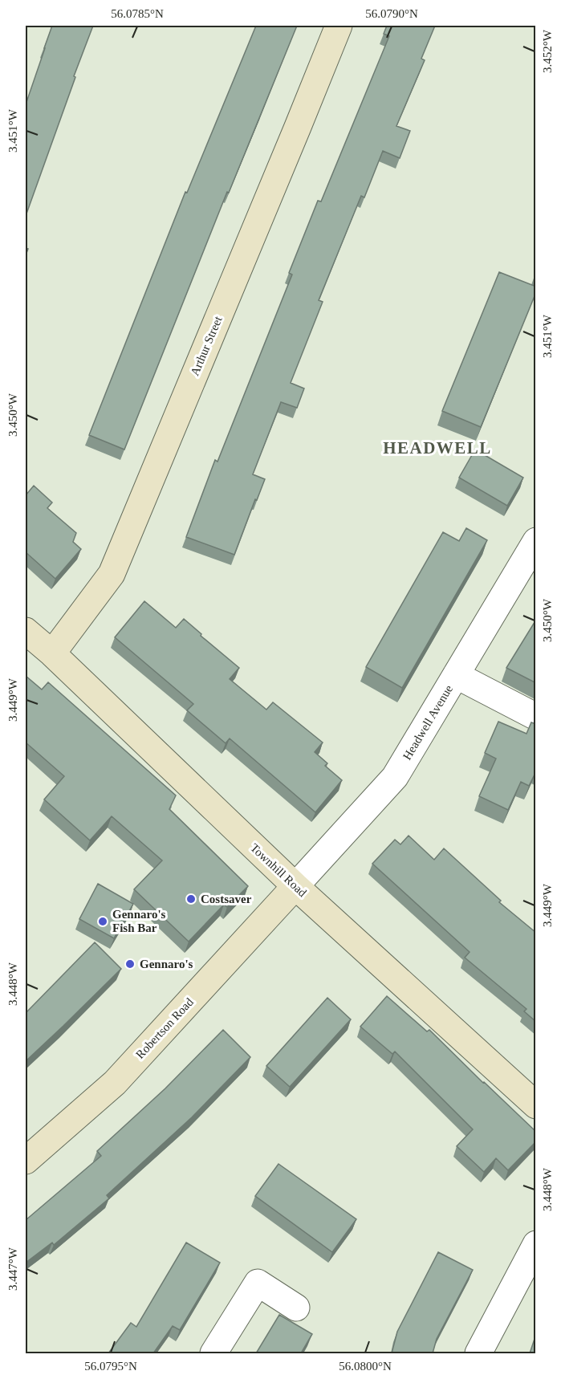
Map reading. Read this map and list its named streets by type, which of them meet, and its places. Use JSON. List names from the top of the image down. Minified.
{"streets":{"street":["Arthur Street","Headwell Avenue","Townhill Road","Robertson Road"]},"crossings":[["Arthur Street","Townhill Road"],["Headwell Avenue","Townhill Road"],["Headwell Avenue","Robertson Road"],["Townhill Road","Robertson Road"]],"districts":["HEADWELL"],"places":["Costsaver","Gennaro's Fish Bar","Gennaro's"],"coordinates":["56.0785°N","56.0790°N","3.452°W","3.451°W","3.450°W","3.449°W","3.448°W","3.447°W","56.0795°N","56.0800°N"]}
